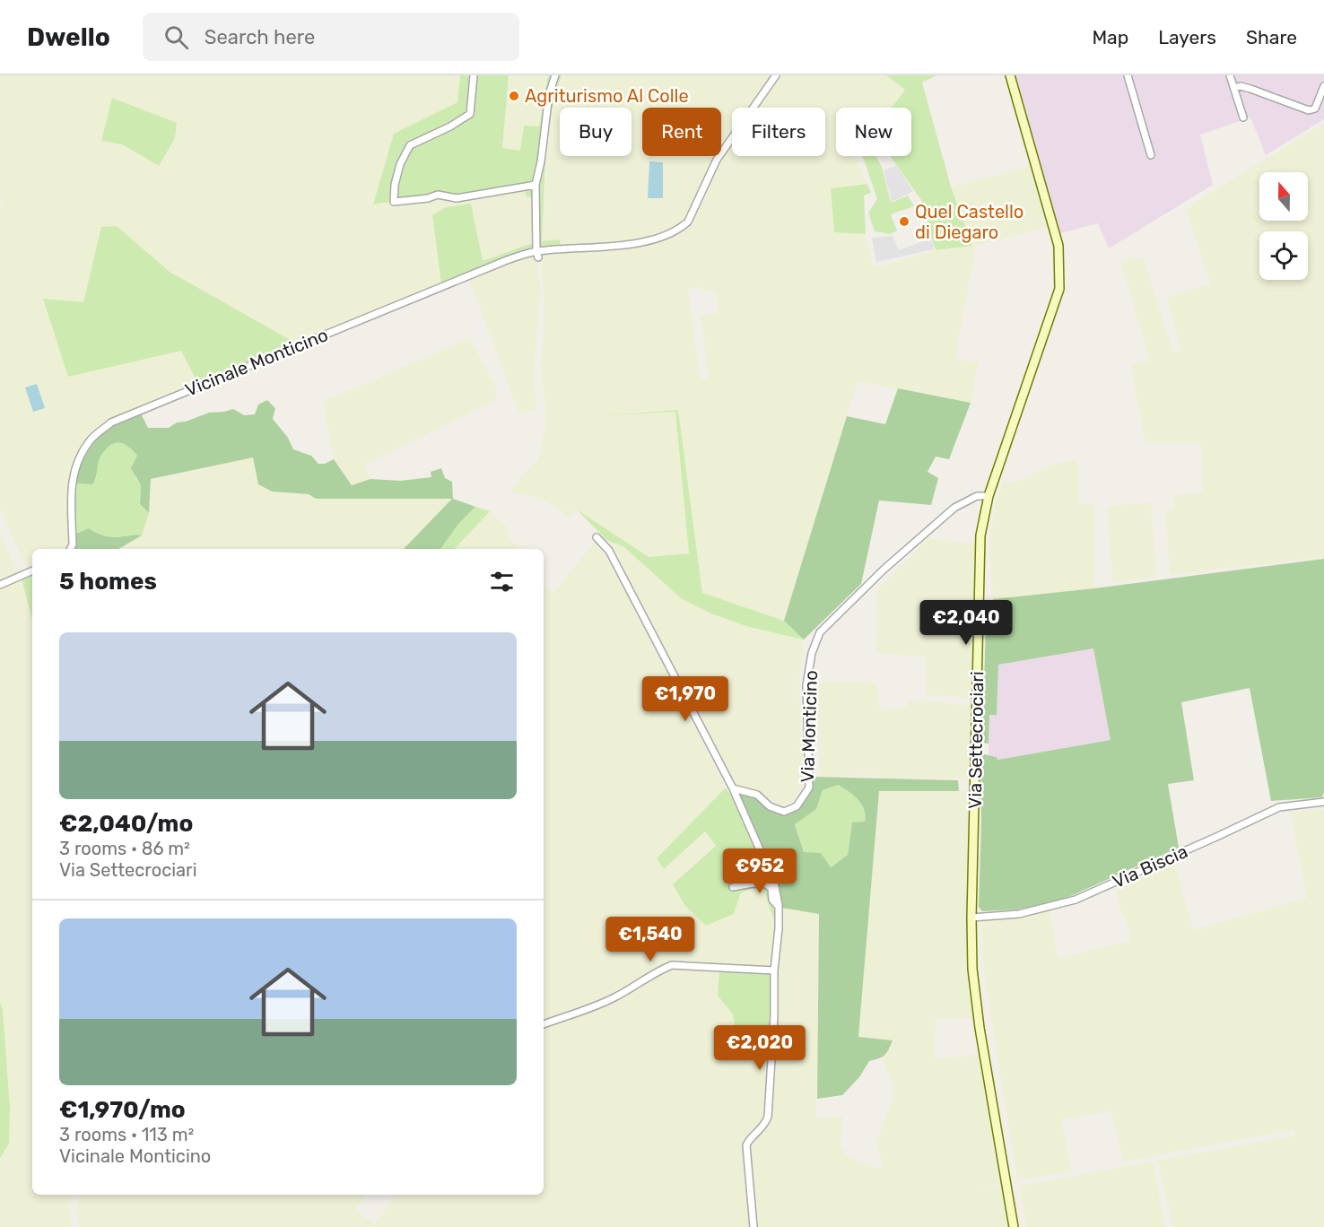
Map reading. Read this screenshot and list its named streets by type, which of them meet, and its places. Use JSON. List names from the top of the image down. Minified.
{"streets":{"main road":["Via Settecrociari"],"street":["Vicinale Monticino","Via Monticino","Via Biscia"]},"crossings":[["Via Monticino","Via Settecrociari"],["Via Settecrociari","Via Biscia"]],"places":["Agriturismo Al Colle","Quel Castello di Diegaro"],"north":"top","page":{"header":"Dwello","search":"Search here","nav":["Map","Layers","Share"],"chip":["Buy","Rent","Filters","New"],"heading":"5 homes","price":["€2,040","€1,970","€952","€1,540","€2,020"],"list":[{"name":"€2,040/mo","note":"3 rooms · 86 m² · Via Settecrociari"},{"name":"€1,970/mo","note":"3 rooms · 113 m² · Vicinale Monticino"}]}}
